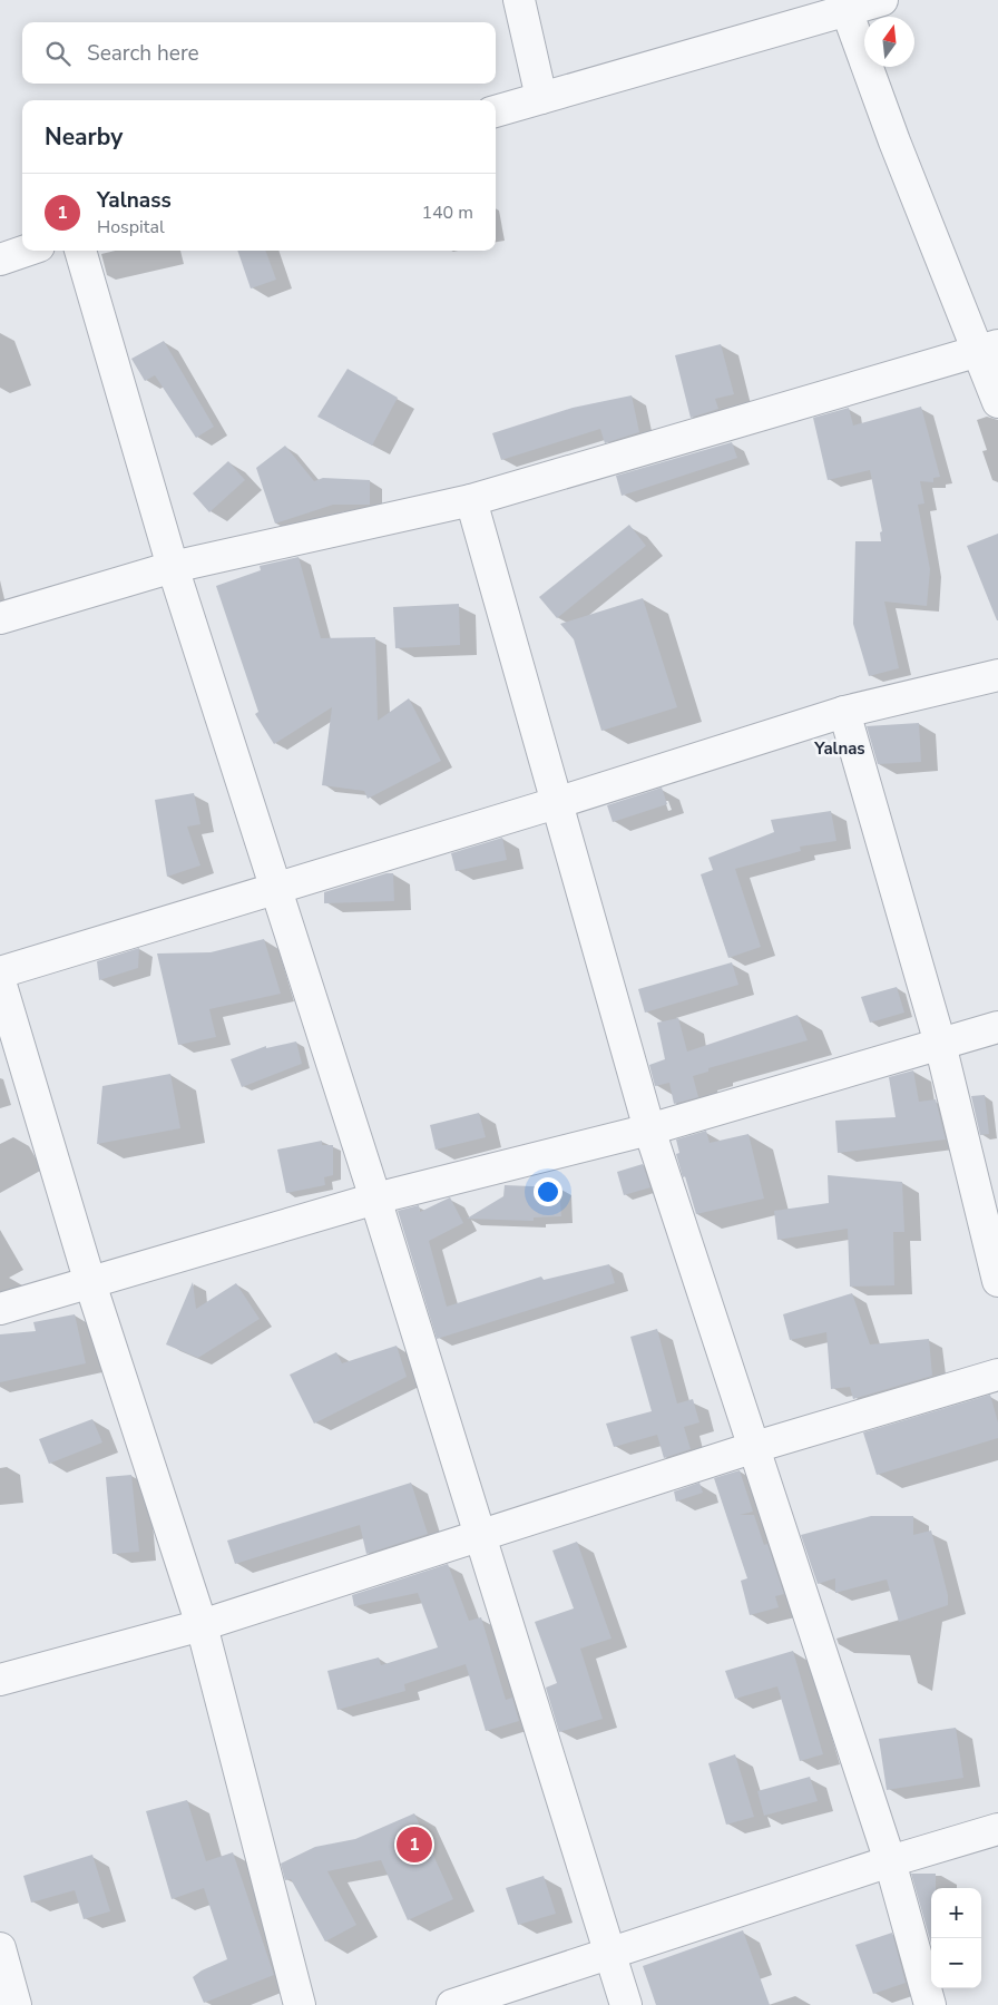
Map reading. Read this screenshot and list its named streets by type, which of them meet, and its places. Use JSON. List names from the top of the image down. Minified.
{"districts":["Yalnas"],"north":"top","page":{"search":"Search here","heading":"Nearby","list":[{"mark":"1","name":"Yalnass","note":"Hospital","value":"140 m"}],"pins":"1","map_buttons":["+","−"]}}
